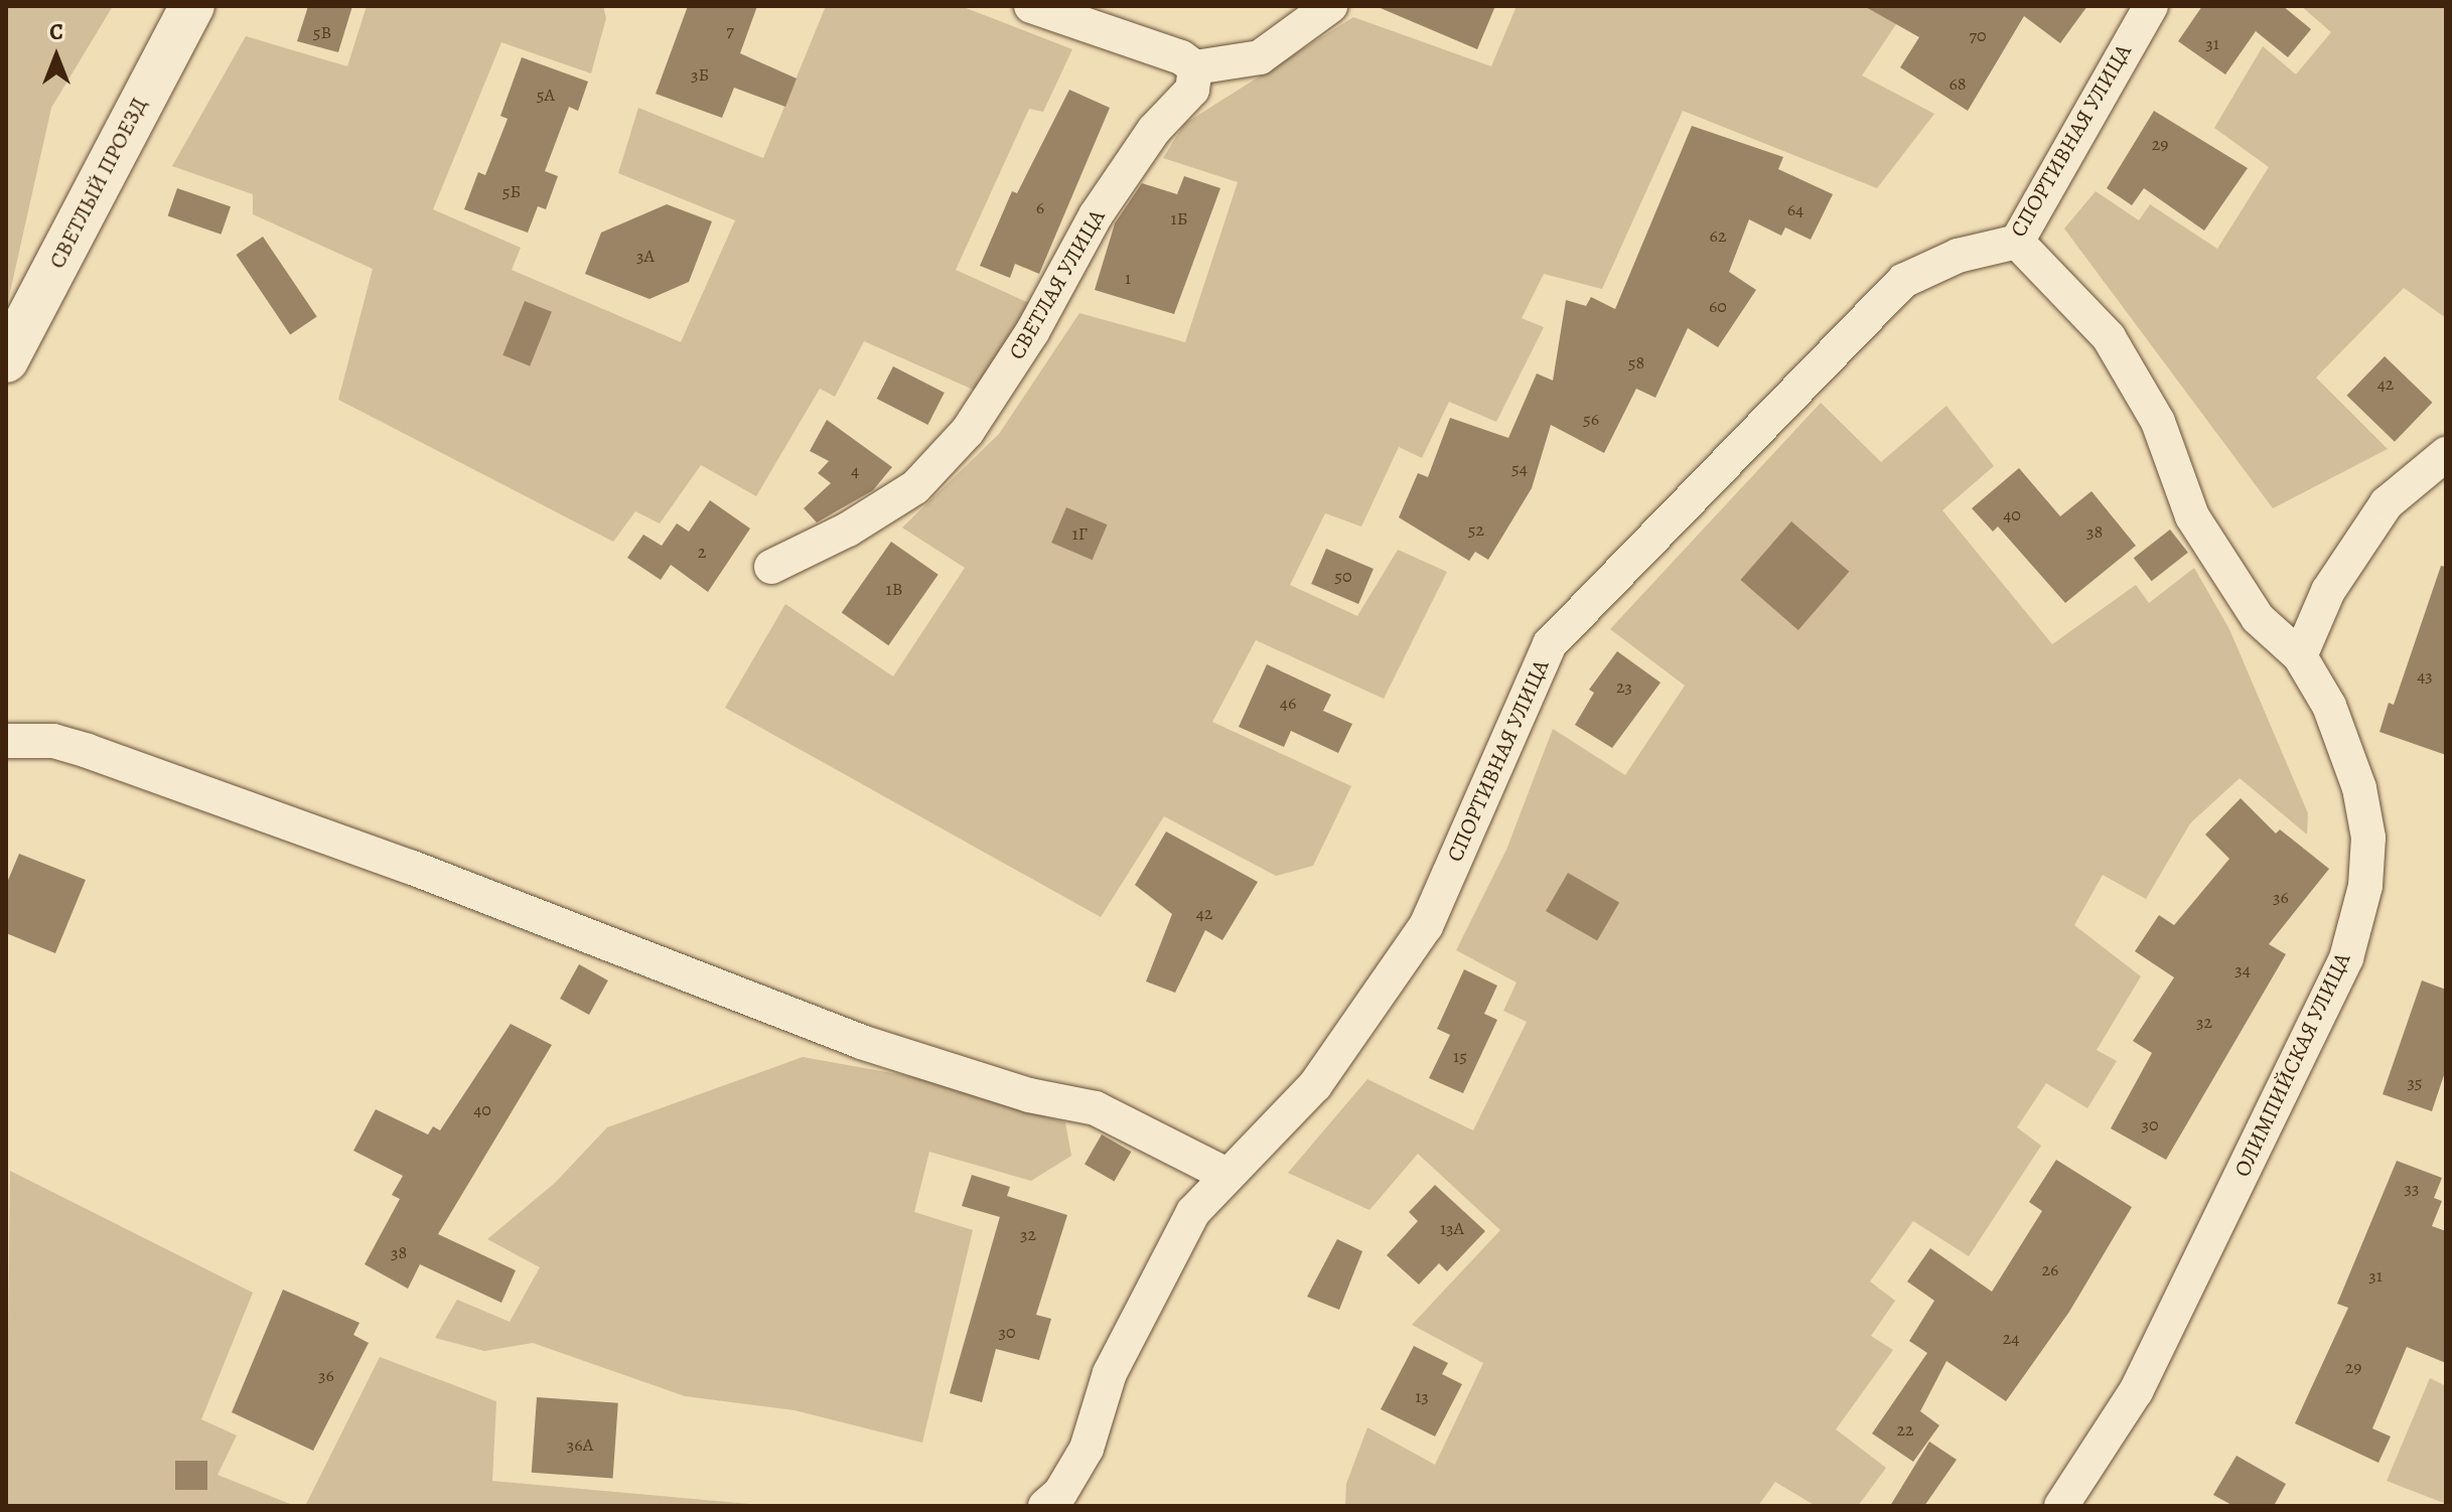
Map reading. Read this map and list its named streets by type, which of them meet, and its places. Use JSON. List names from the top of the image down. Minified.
{"streets":{"street":["СПОРТИВНАЯ УЛИЦА","СВЕТЛЫЙ ПРОЕЗД","СВЕТЛАЯ УЛИЦА","ОЛИМПИЙСКАЯ УЛИЦА"]},"crossings":[["СПОРТИВНАЯ УЛИЦА","ОЛИМПИЙСКАЯ УЛИЦА"]],"house_numbers":["7","5В","70","31","3Б","68","5А","29","5Б","6","64","1Б","62","3А","1","60","58","42","56","54","4","40","52","38","1Г","2","50","1В","43","23","46","36","42","34","32","15","35","40","30","33","13А","32","38","26","31","30","24","29","36","13","22","36А"],"north":"top"}
